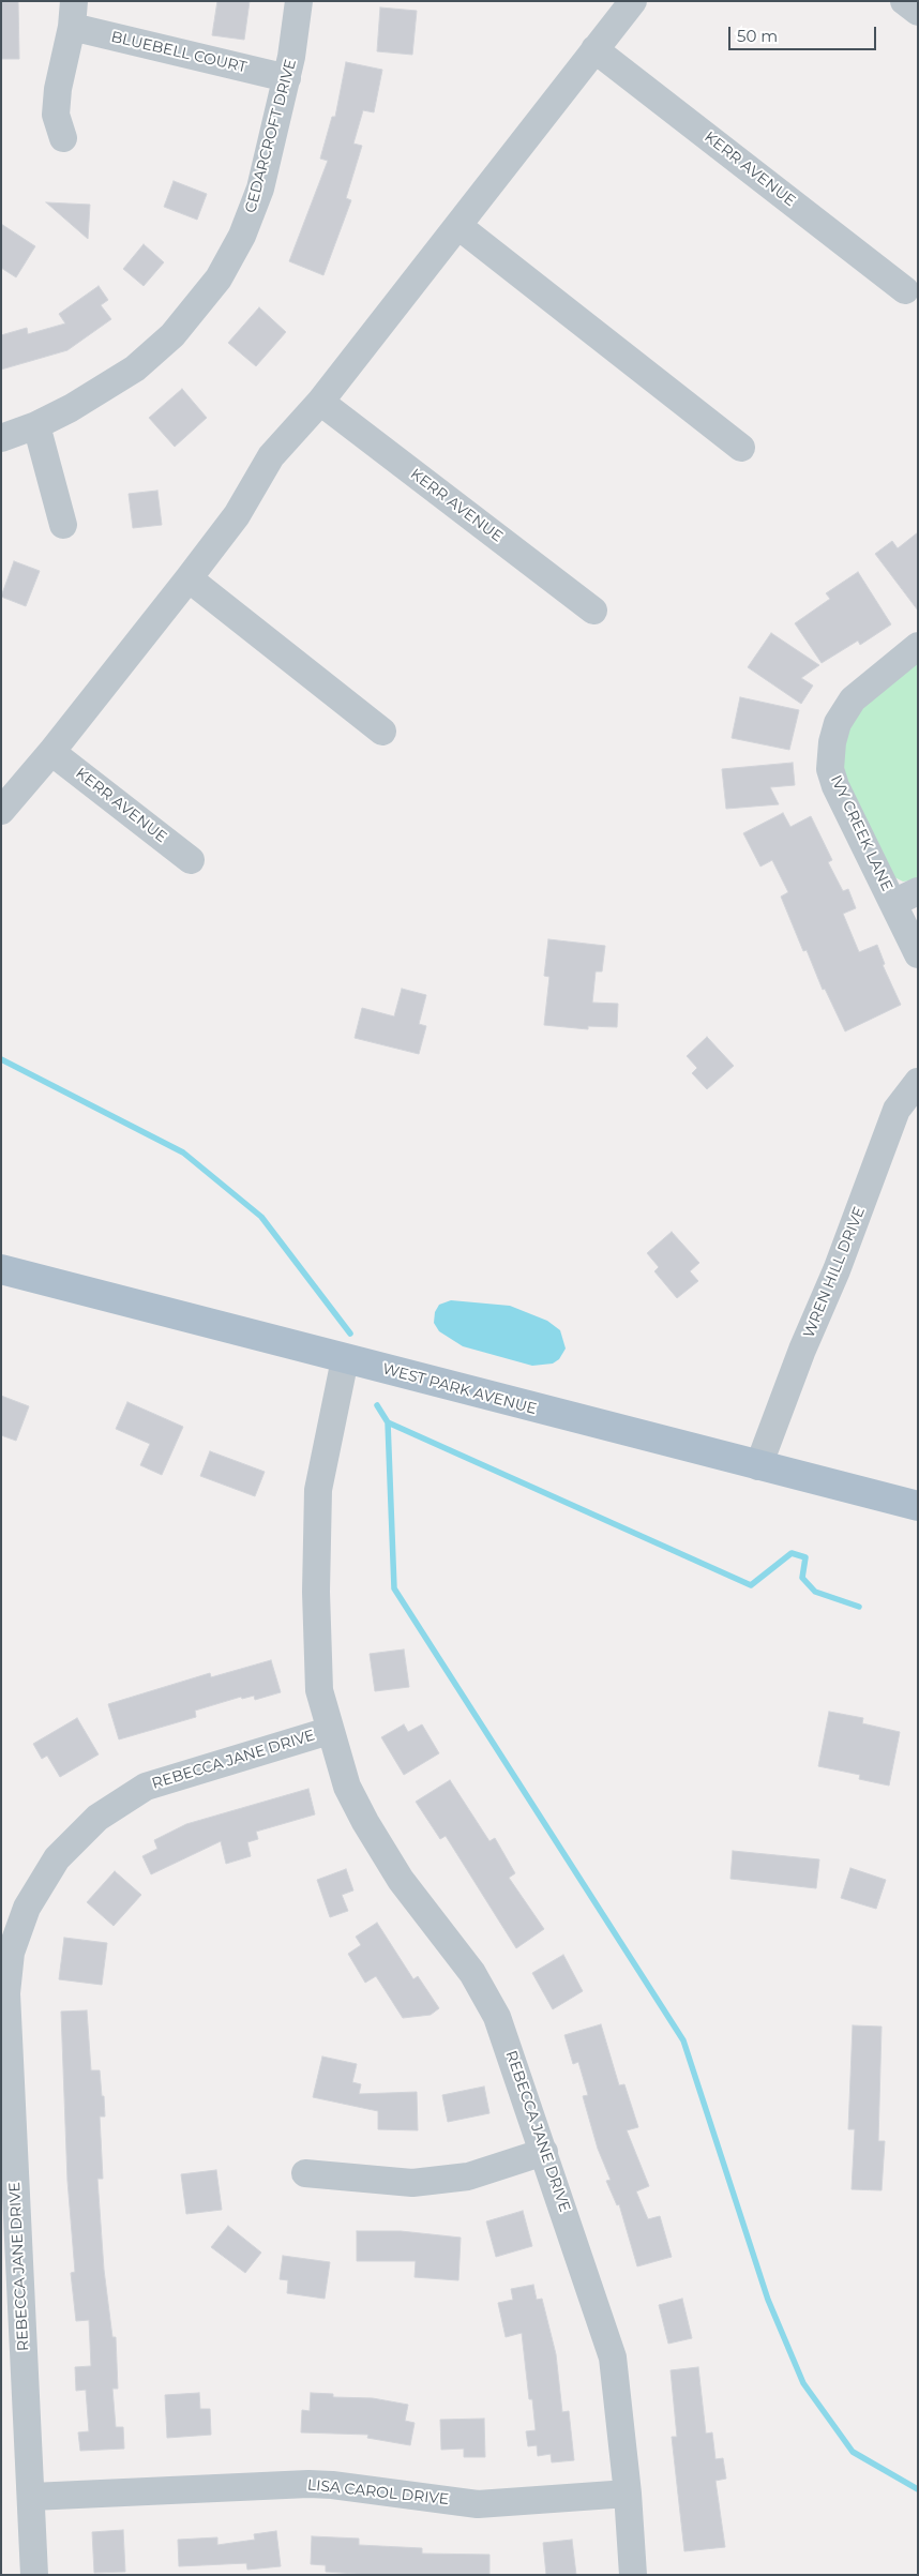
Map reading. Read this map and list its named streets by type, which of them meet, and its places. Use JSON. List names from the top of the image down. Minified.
{"streets":{"main road":["WEST PARK AVENUE"],"street":["BLUEBELL COURT","CEDARCROFT DRIVE","KERR AVENUE","IVY CREEK LANE","WREN HILL DRIVE","REBECCA JANE DRIVE","LISA CAROL DRIVE"]},"crossings":[["BLUEBELL COURT","CEDARCROFT DRIVE"],["WREN HILL DRIVE","WEST PARK AVENUE"],["WEST PARK AVENUE","REBECCA JANE DRIVE"],["REBECCA JANE DRIVE","LISA CAROL DRIVE"]],"scale_bar":"50 m"}
